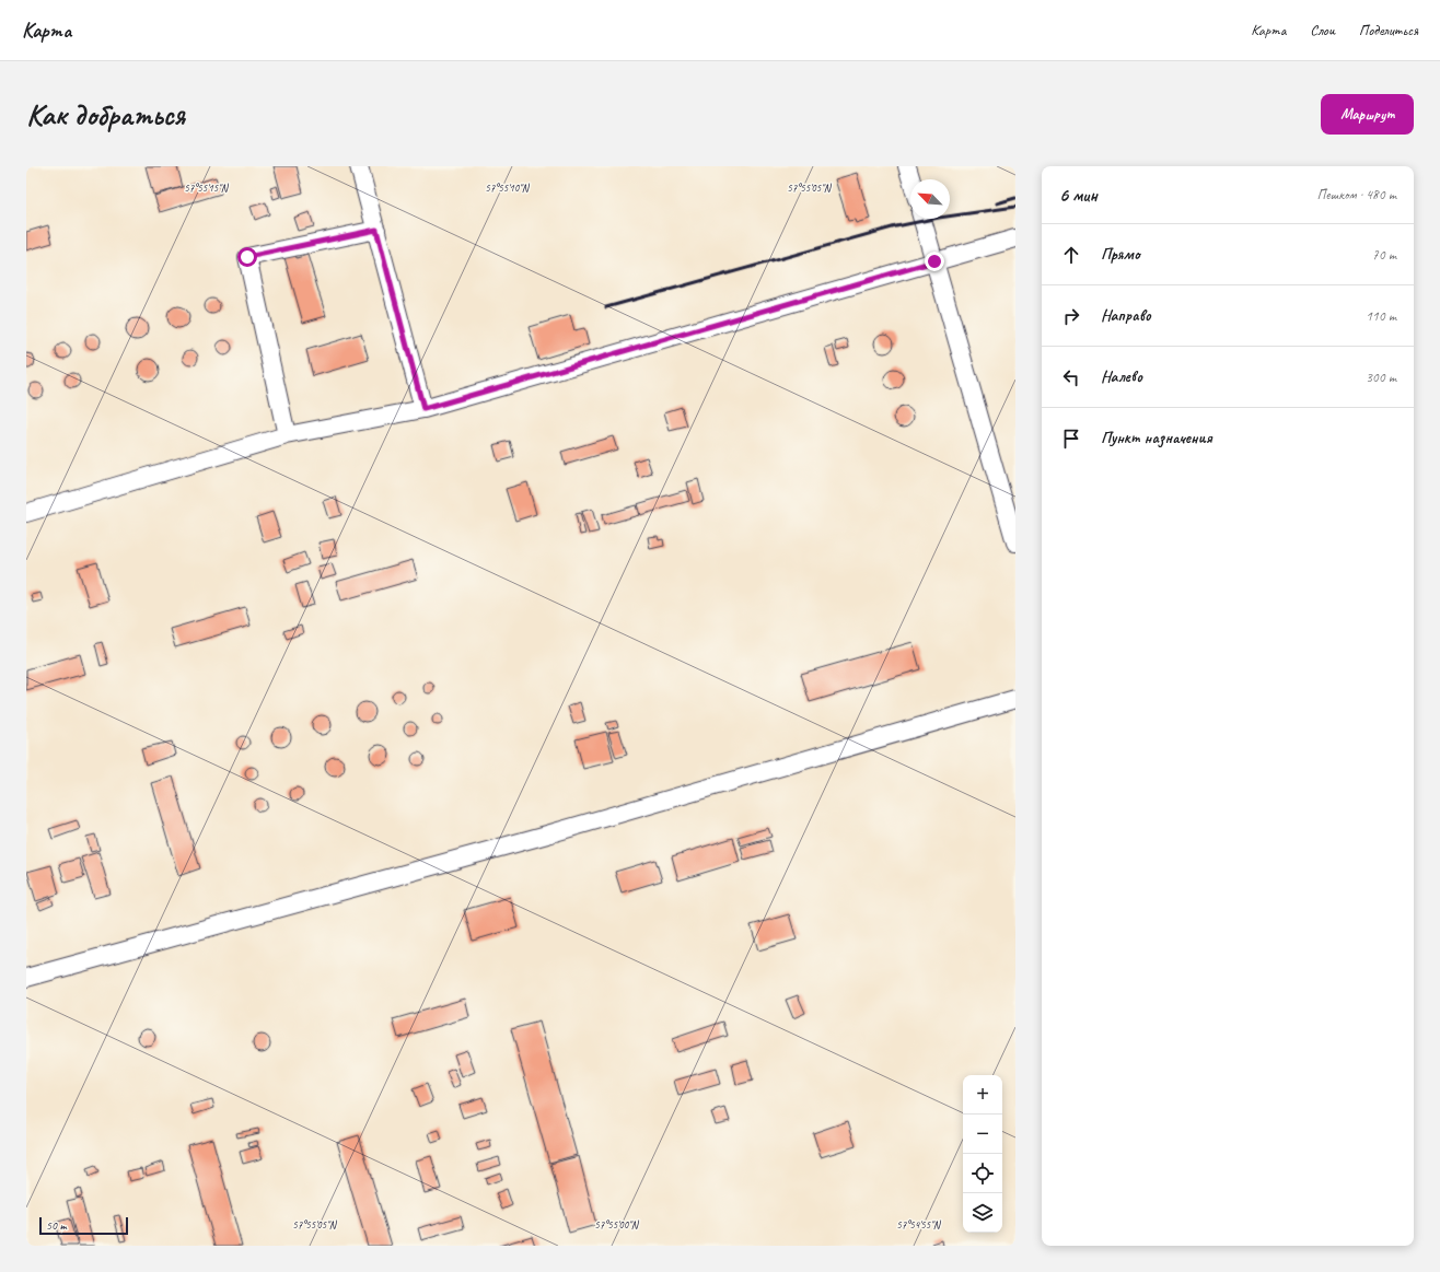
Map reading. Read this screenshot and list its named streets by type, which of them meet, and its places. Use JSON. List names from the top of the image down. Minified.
{"scale_bar":"50 m","north":"top left","page":{"header":"Карта","nav":["Карта","Слои","Поделиться"],"buttons":"Маршрут","title":"Как добраться","heading":["6 мин","Пешком · 480 m"],"list":[["Прямо","70 m"],["Направо","110 m"],["Налево","300 m"],"Пункт назначения"],"map_buttons":["+","−"],"scale":"50 m"},"coordinates":["57°55'15\"N","57°55'10\"N","57°55'05\"N","57°55'00\"N","57°54'55\"N"]}
